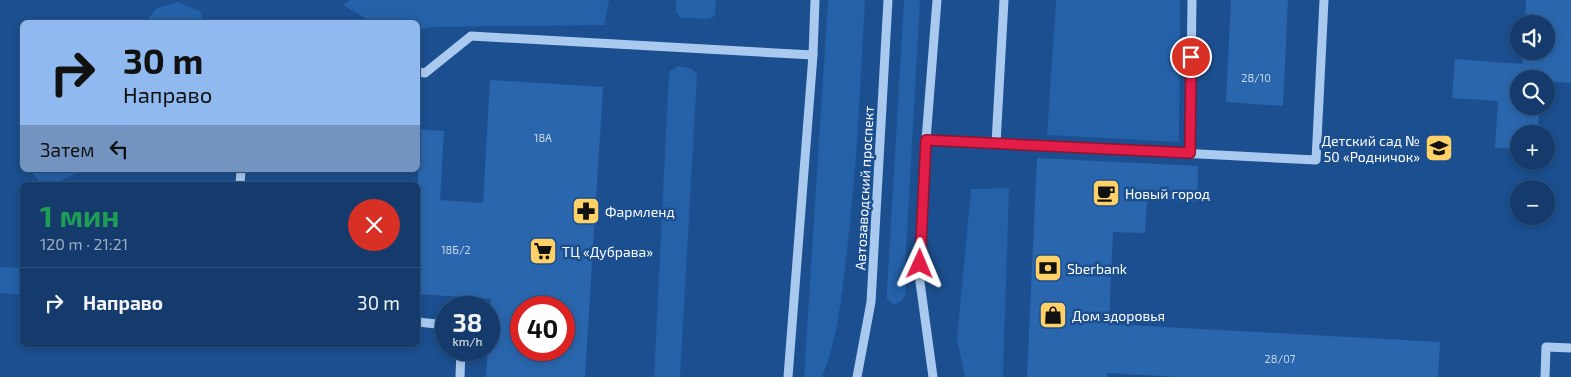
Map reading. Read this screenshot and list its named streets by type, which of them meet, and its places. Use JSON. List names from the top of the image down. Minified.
{"streets":{"street":["Автозаводский проспект"]},"places":{"school or university":["Детский сад № 50 «Родничок»"],"cafe":["Новый город"],"pharmacy":["Фармленд"],"supermarket":["ТЦ «Дубрава»"],"bank":["Sberbank"],"shop":["Дом здоровья"]},"house_numbers":["28/10","18А","18Б/2","28/07"],"page":{"map_buttons":["+","−"],"turn":["30 m","Направо"],"then":"Затем","heading":["1 мин","120 m · 21:21"],"list":[{"name":"Направо","value":"30 m"}],"speed":"38 km/h","limit":"40"}}
